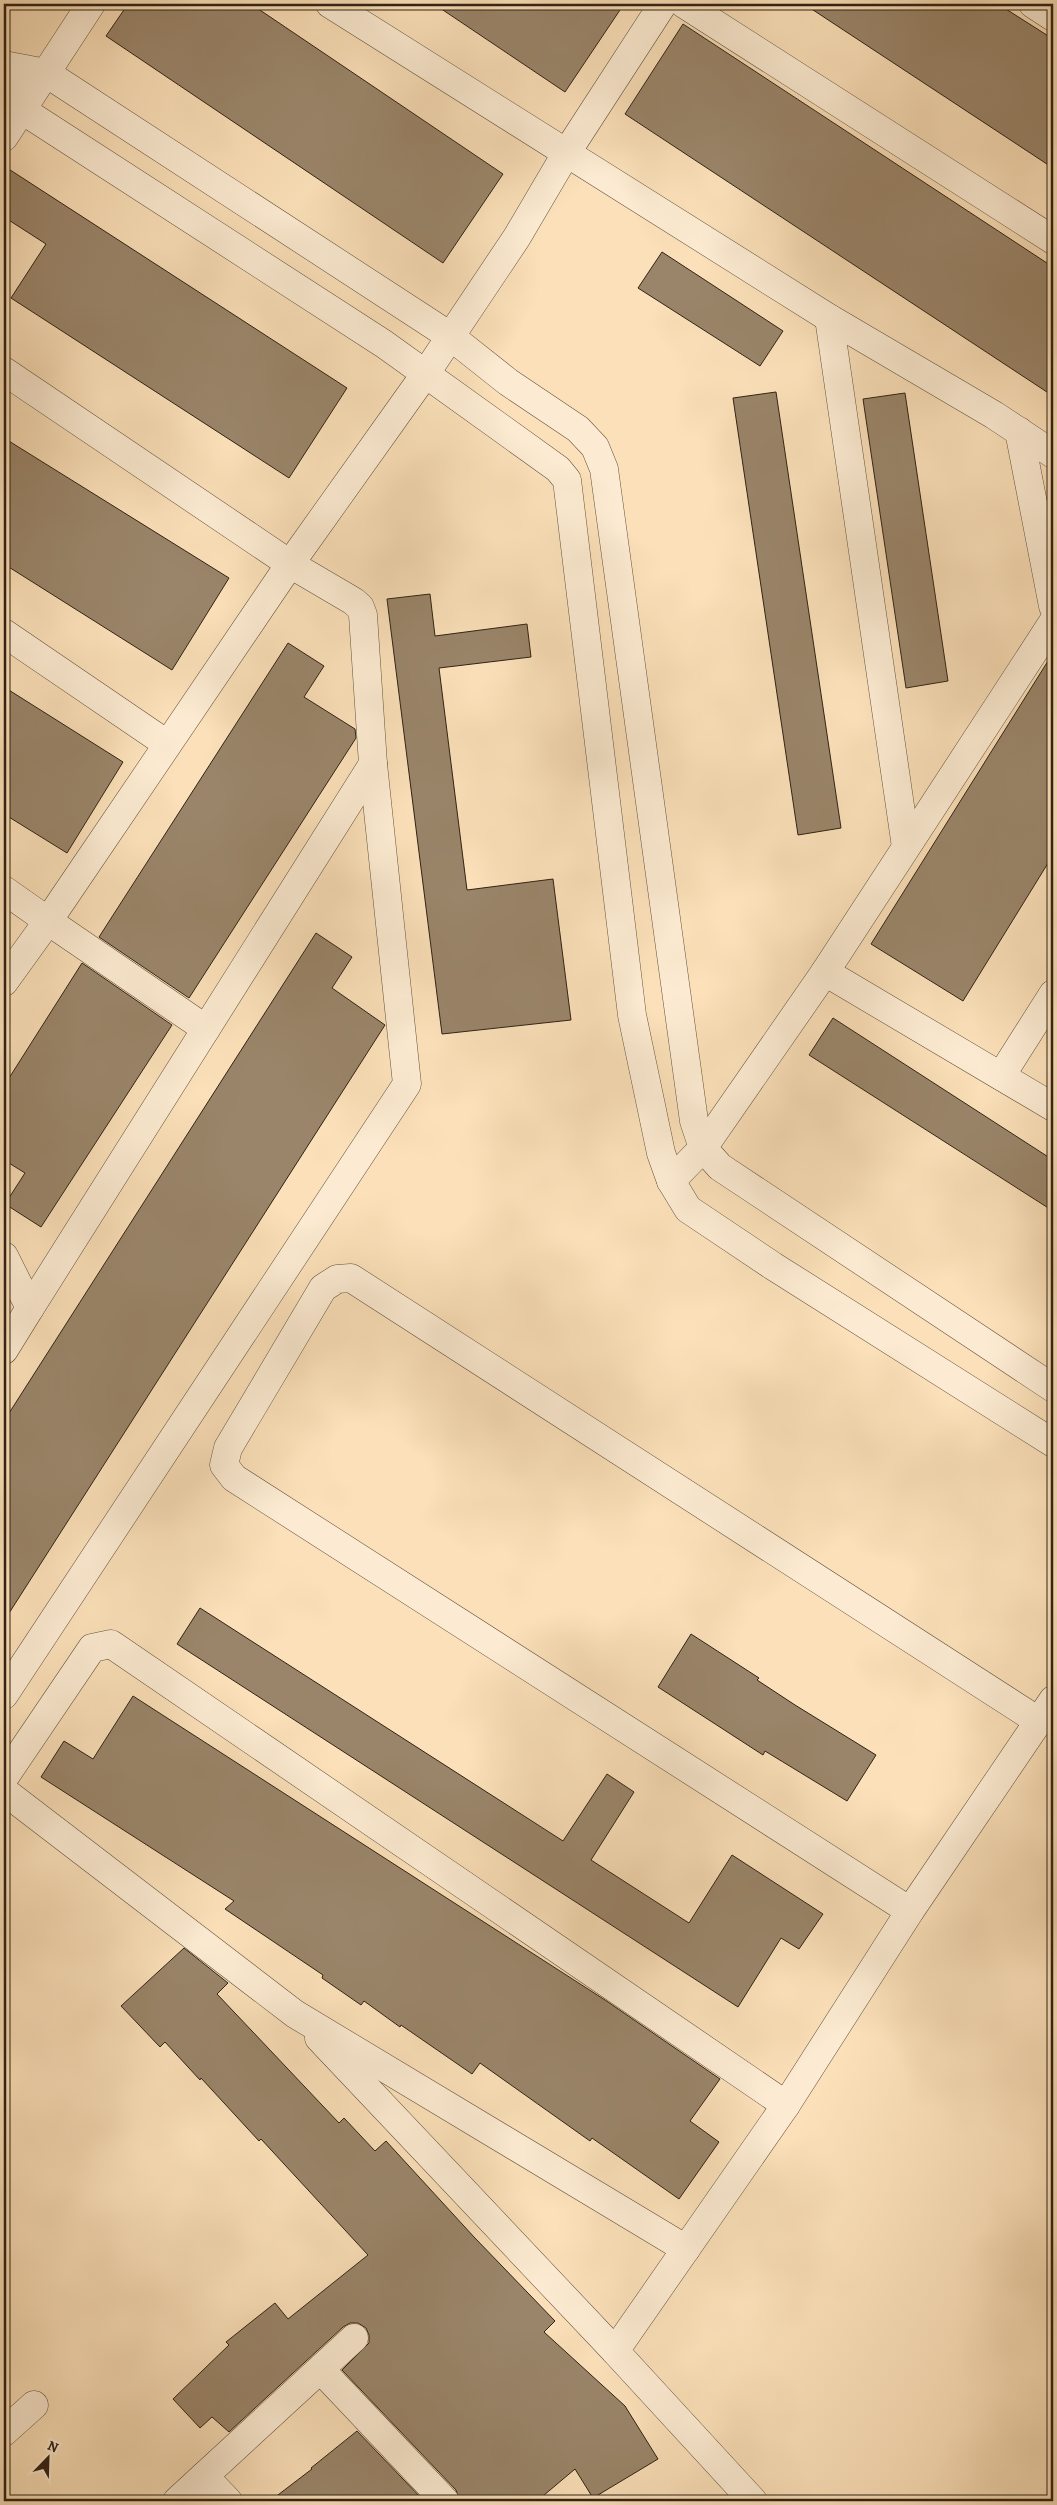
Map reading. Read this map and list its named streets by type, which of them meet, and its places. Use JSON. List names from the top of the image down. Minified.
{"north":"top right"}
